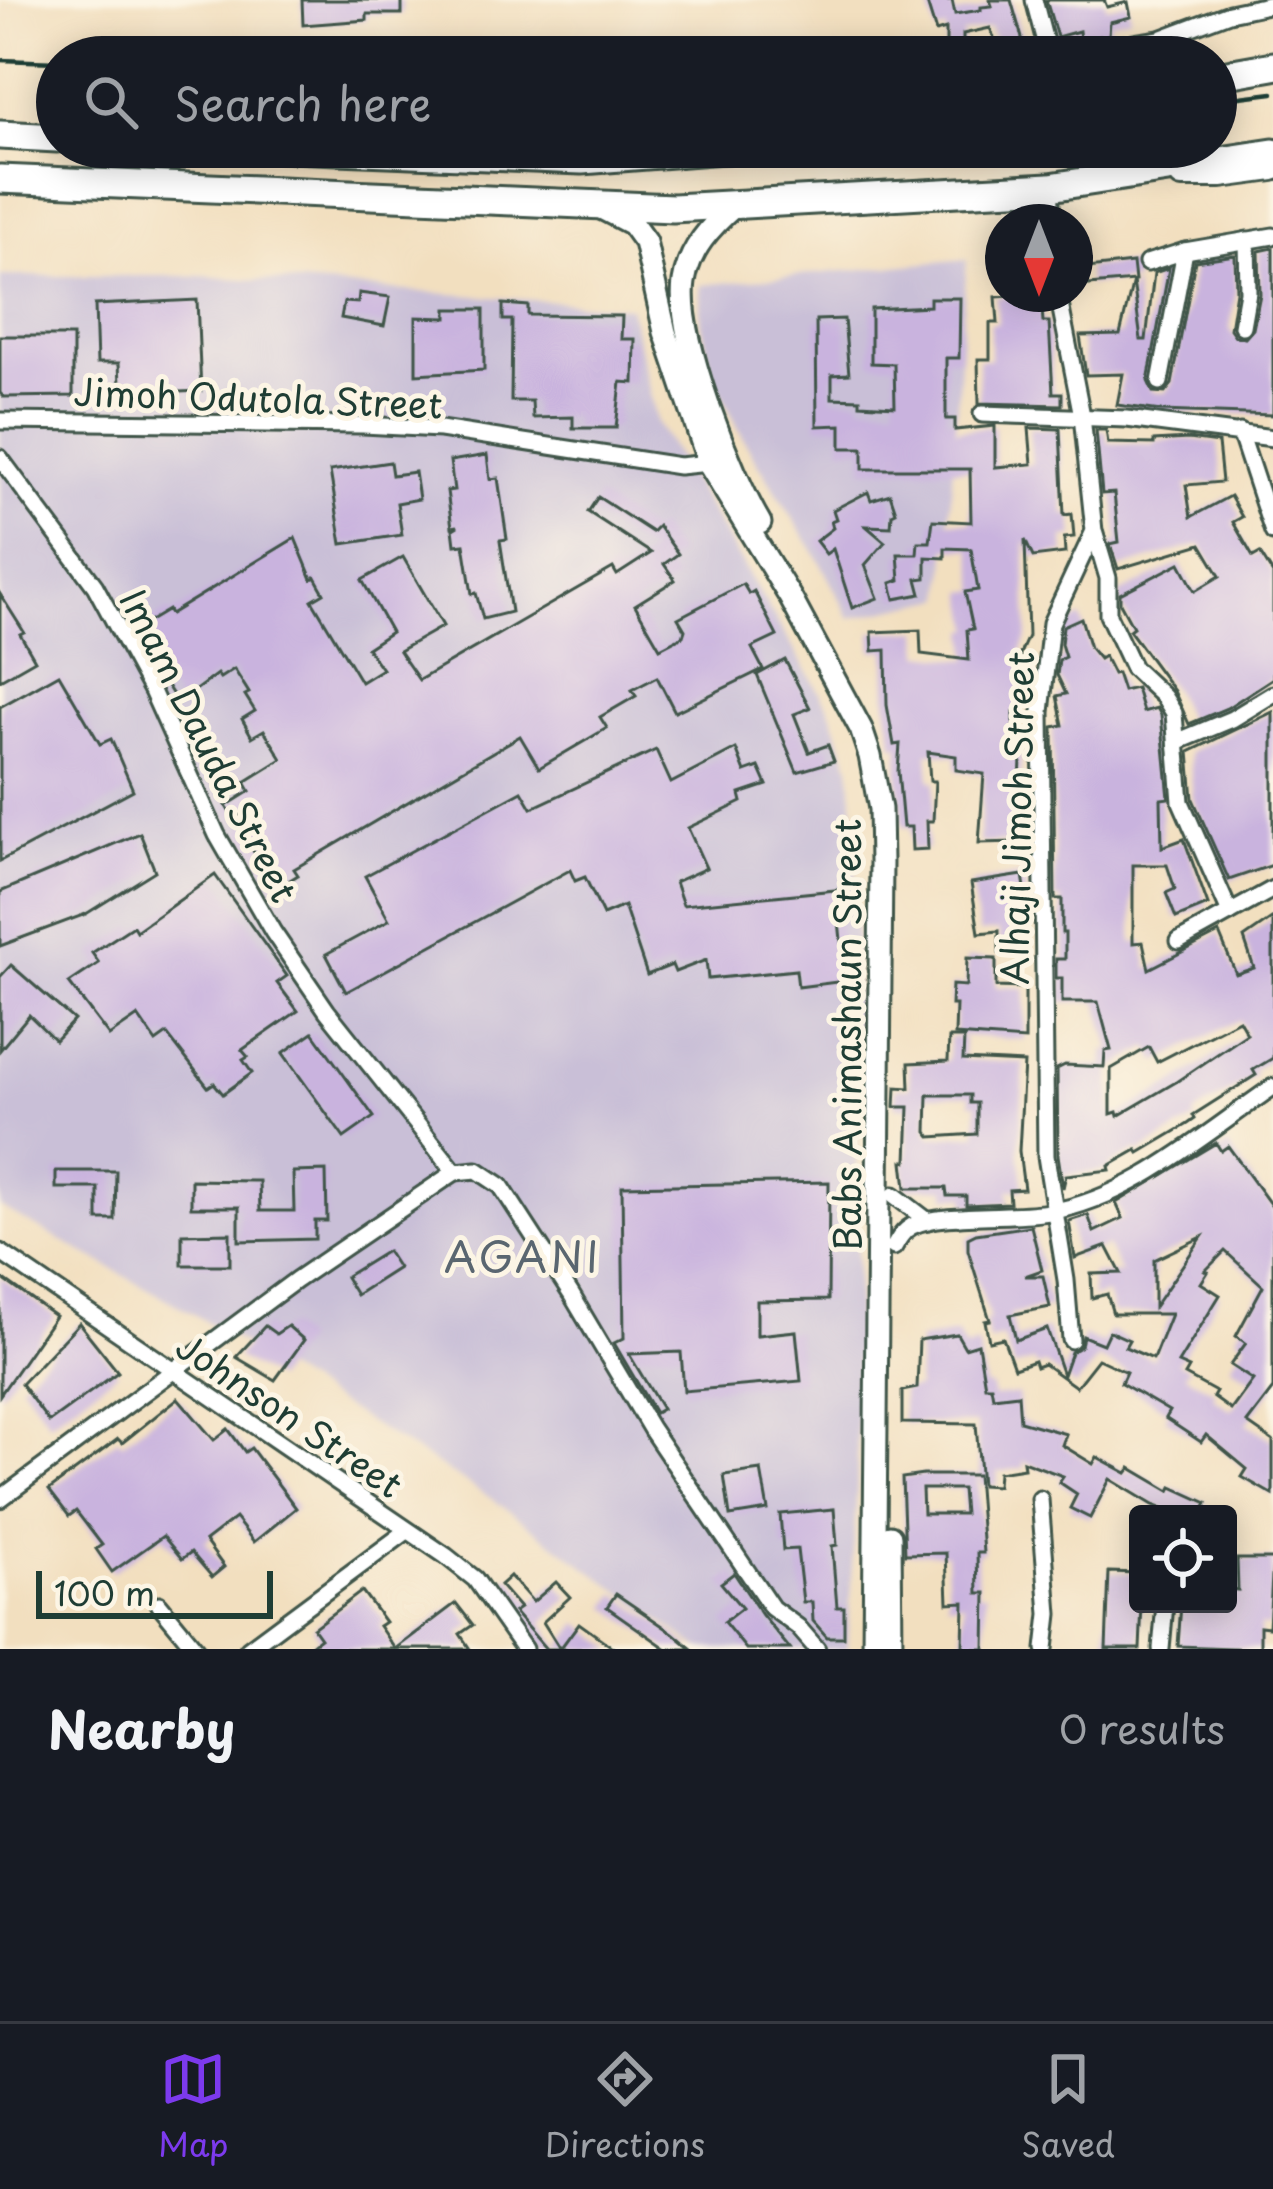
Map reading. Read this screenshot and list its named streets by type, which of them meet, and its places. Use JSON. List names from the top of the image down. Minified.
{"streets":{"main road":["Babs Animashaun Street"],"street":["Jimoh Odutola Street","Imam Dauda Street","Alhaji Jimoh Street","Johnson Street"]},"crossings":[["Jimoh Odutola Street","Babs Animashaun Street"]],"districts":["AGANI"],"scale_bar":"100 m","north":"bottom","page":{"search":"Search here","scale":"100 m","heading":["Nearby","0 results"],"nav":["Map","Directions","Saved"]}}
